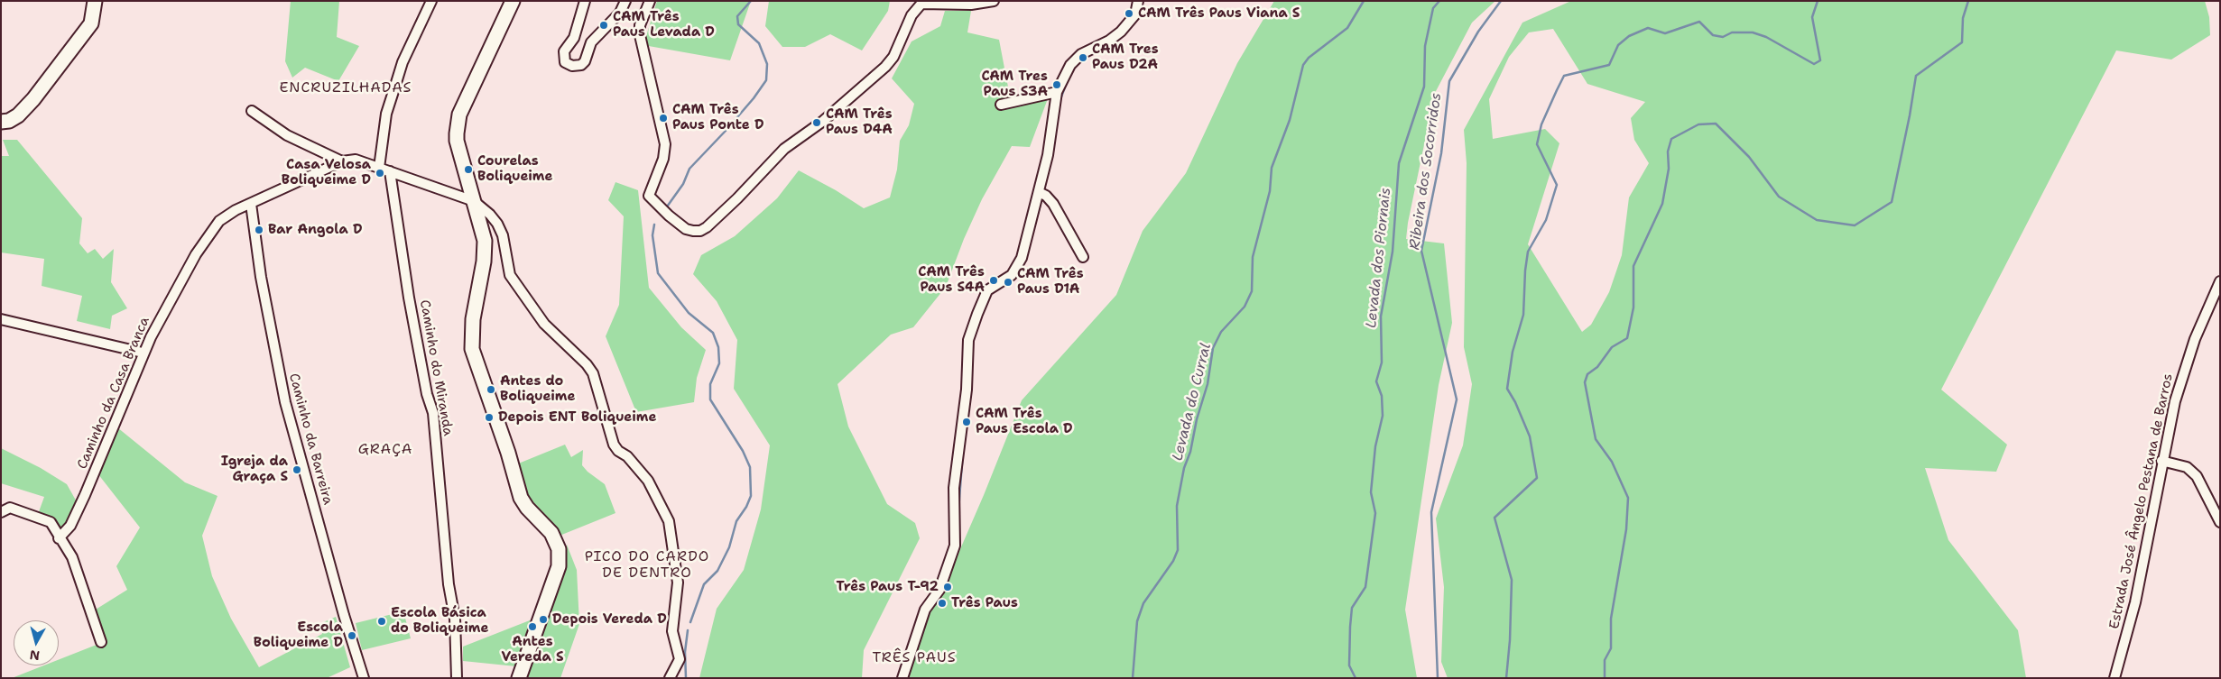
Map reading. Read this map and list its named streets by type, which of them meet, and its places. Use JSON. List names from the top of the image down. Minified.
{"streets":{"street":["Caminho do Miranda","Caminho da Casa Branca","Caminho da Barreira","Estrada José Ângelo Pestana de Barros"]},"crossings":[["Caminho da Casa Branca","Caminho da Barreira"]],"districts":["ENCRUZILHADAS","GRAÇA","PICO DO CARDO DE DENTRO","TRÊS PAUS"],"water":["Ribeira dos Socorridos","Levada dos Piornais","Levada do Curral"],"places":["CAM Três Paus Viana S","CAM Três Paus Levada D","CAM Tres Paus D2A","CAM Tres Paus S3A","CAM Três Paus Ponte D","CAM Três Paus D4A","Courelas Boliqueime","Casa Velosa Boliqueime D","Bar Angola D","CAM Três Paus S4A","CAM Três Paus D1A","Antes do Boliqueime","Depois ENT Boliqueime","CAM Três Paus Escola D","Igreja da Graça S","Três Paus T-92","Três Paus","Depois Vereda D","Escola Básica do Boliqueime","Antes Vereda S","Escola Boliqueime D"],"north":"bottom"}
